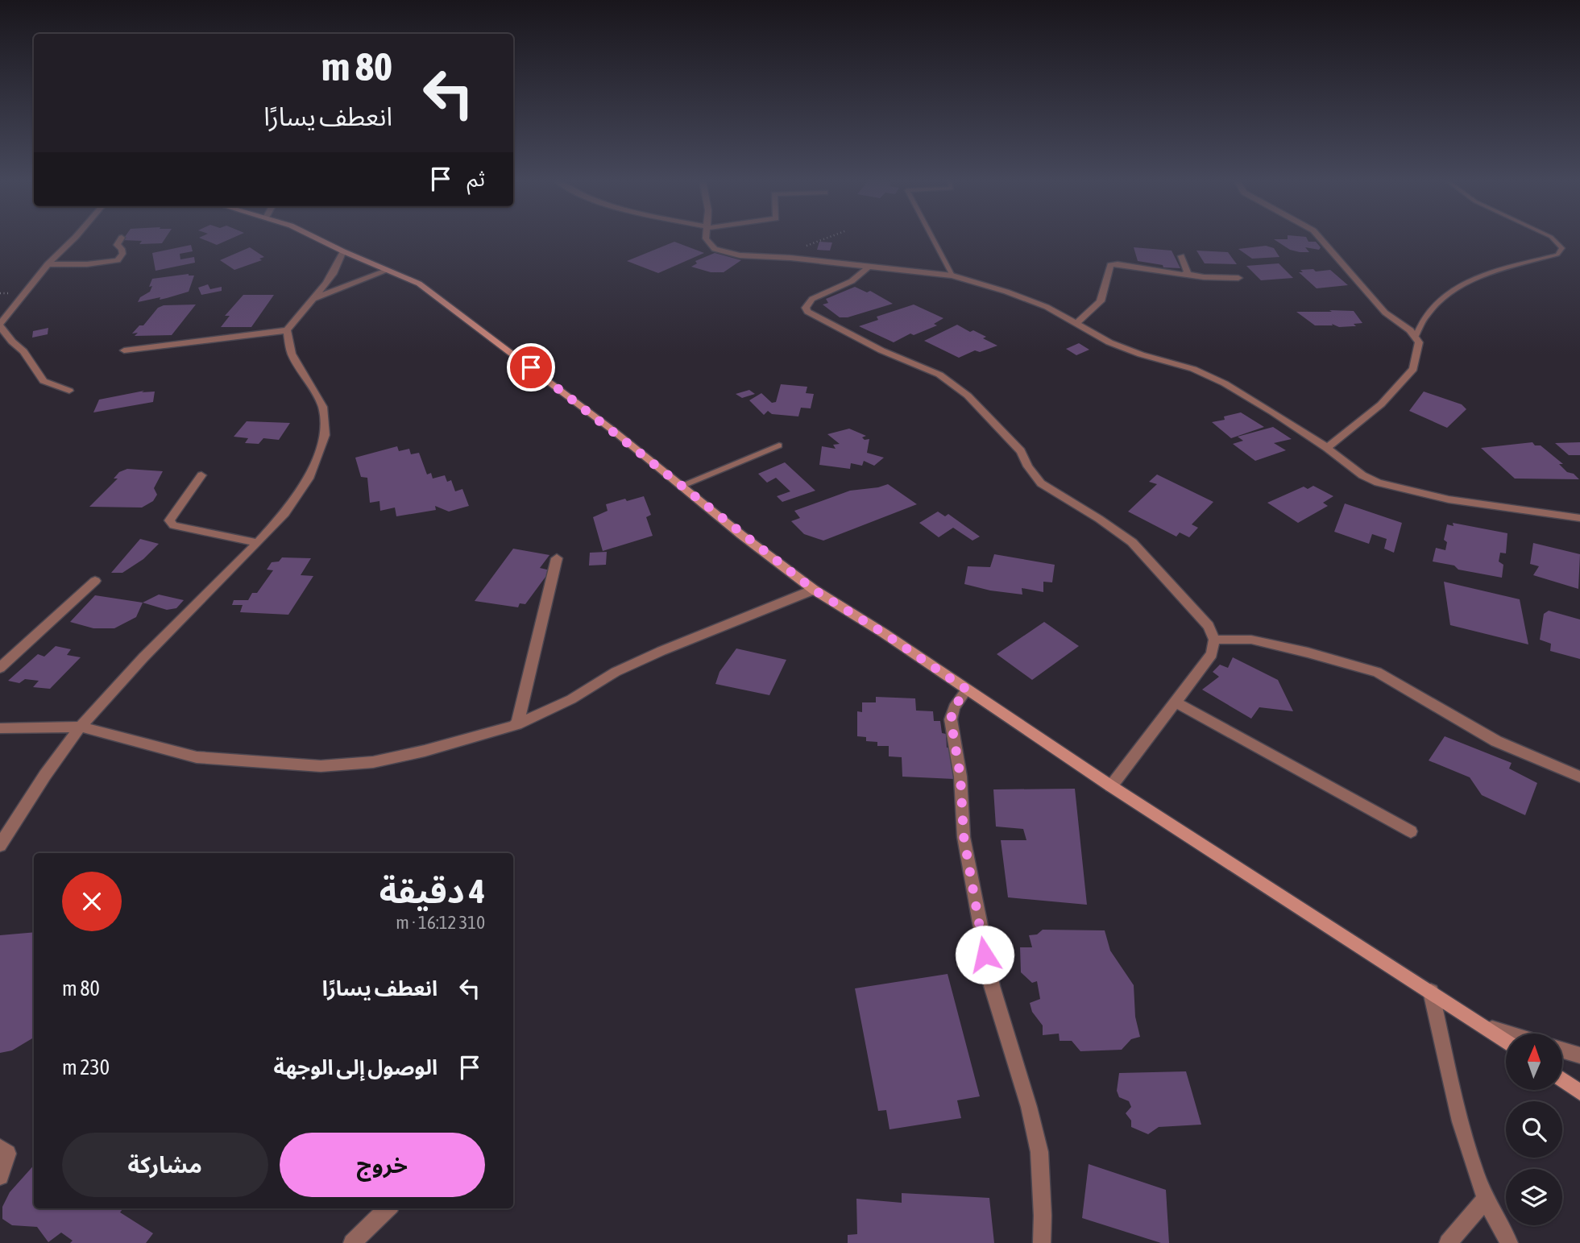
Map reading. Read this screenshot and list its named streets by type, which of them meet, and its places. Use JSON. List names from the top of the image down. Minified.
{"north":"top","page":{"turn":["80 m","انعطف يسارًا"],"then":"ثم","heading":["4 دقيقة","310 m · 16:12"],"list":[{"name":"انعطف يسارًا","value":"80 m"},{"name":"الوصول إلى الوجهة","value":"230 m"}],"buttons":["خروج","مشاركة"]}}
